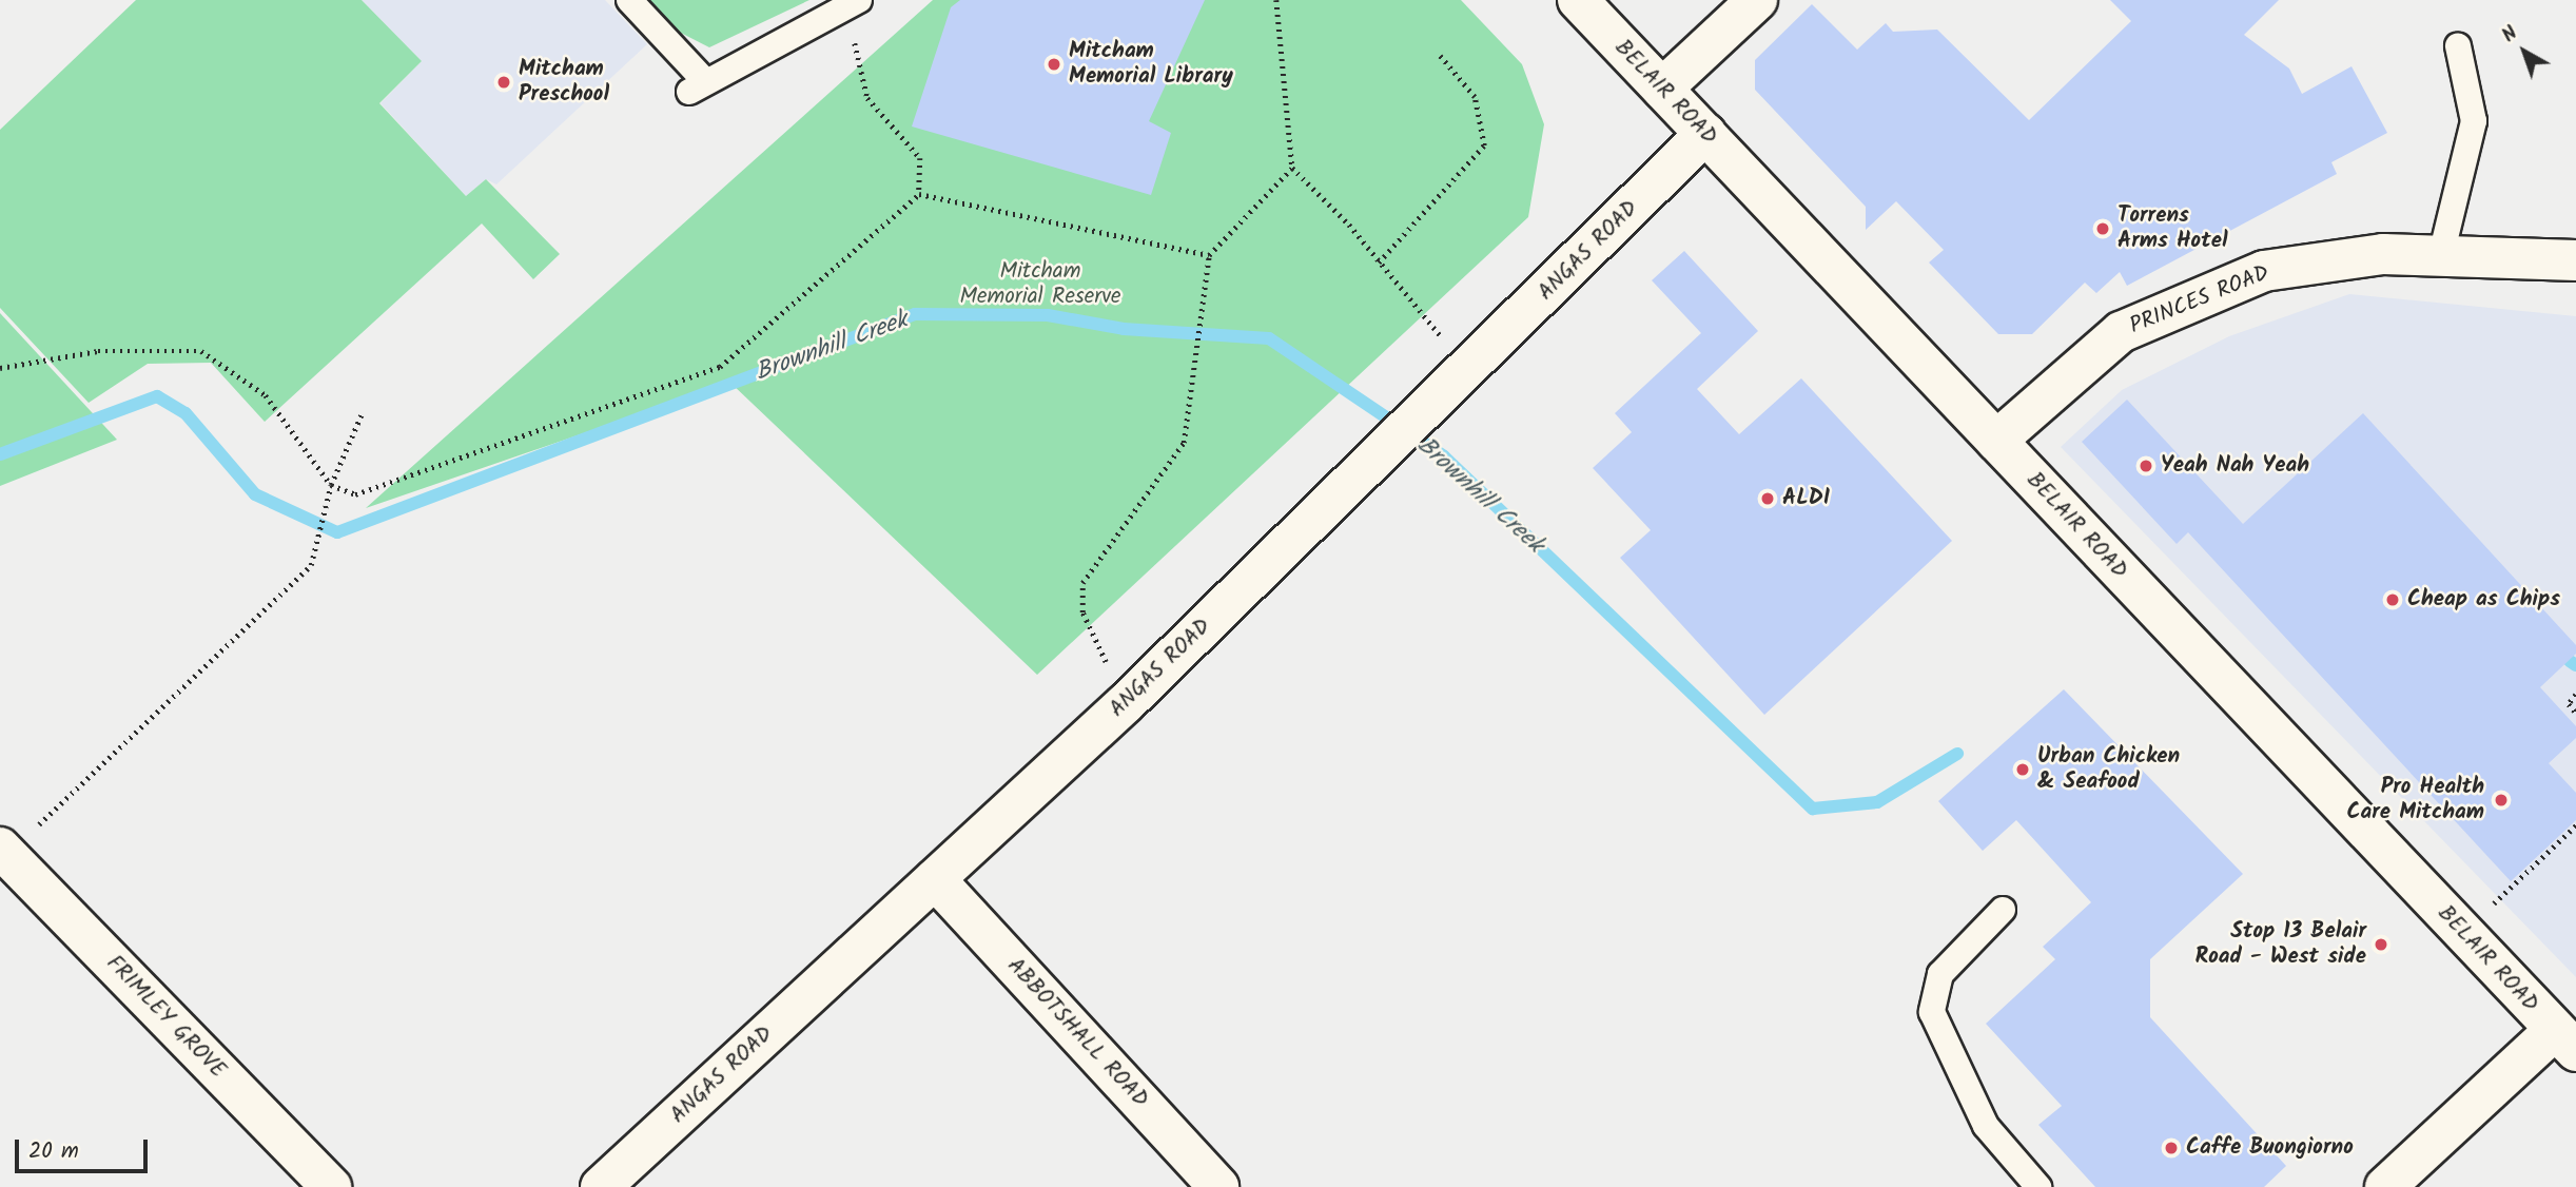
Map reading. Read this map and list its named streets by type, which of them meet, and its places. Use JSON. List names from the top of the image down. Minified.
{"streets":{"street":["BELAIR ROAD","ANGAS ROAD","PRINCES ROAD","FRIMLEY GROVE","ABBOTSHALL ROAD"]},"crossings":[["BELAIR ROAD","ANGAS ROAD"],["BELAIR ROAD","PRINCES ROAD"],["ANGAS ROAD","ABBOTSHALL ROAD"]],"water":["Brownhill Creek"],"parks":["Mitcham Memorial Reserve"],"places":["Mitcham Memorial Library","Mitcham Preschool","Torrens Arms Hotel","Yeah Nah Yeah","ALDI","Cheap as Chips","Urban Chicken & Seafood","Pro Health Care Mitcham","Stop 13 Belair Road - West side","Caffe Buongiorno"],"scale_bar":"20 m","north":"top left"}
